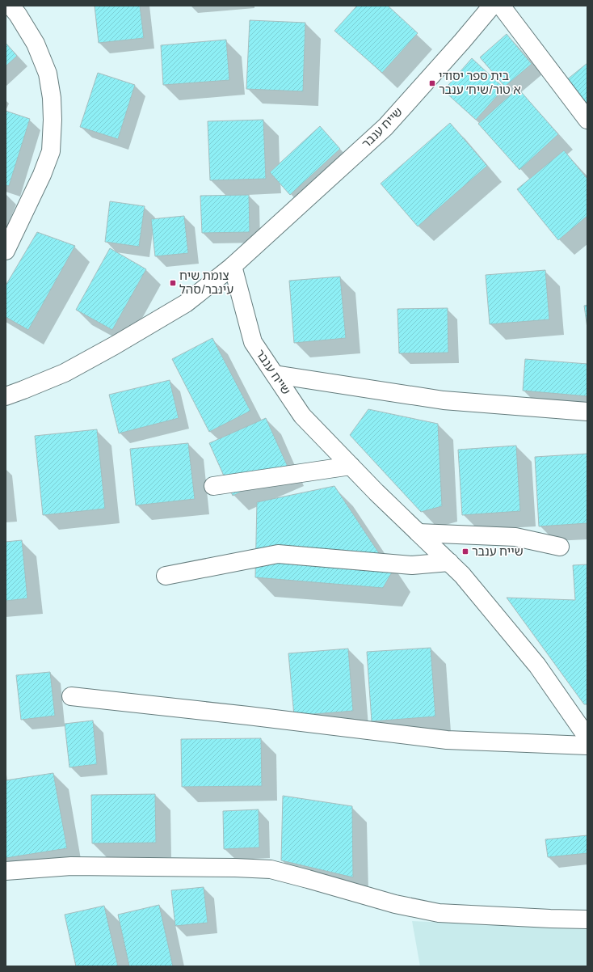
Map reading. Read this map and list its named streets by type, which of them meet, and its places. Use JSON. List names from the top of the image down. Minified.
{"streets":{"street":["שייח ענבר"]},"places":{"transit":["בית ספר יסודי א טור/שיח׳ ענבר","צומת שיח עינבר/סהל","שייח ענבר"]}}
